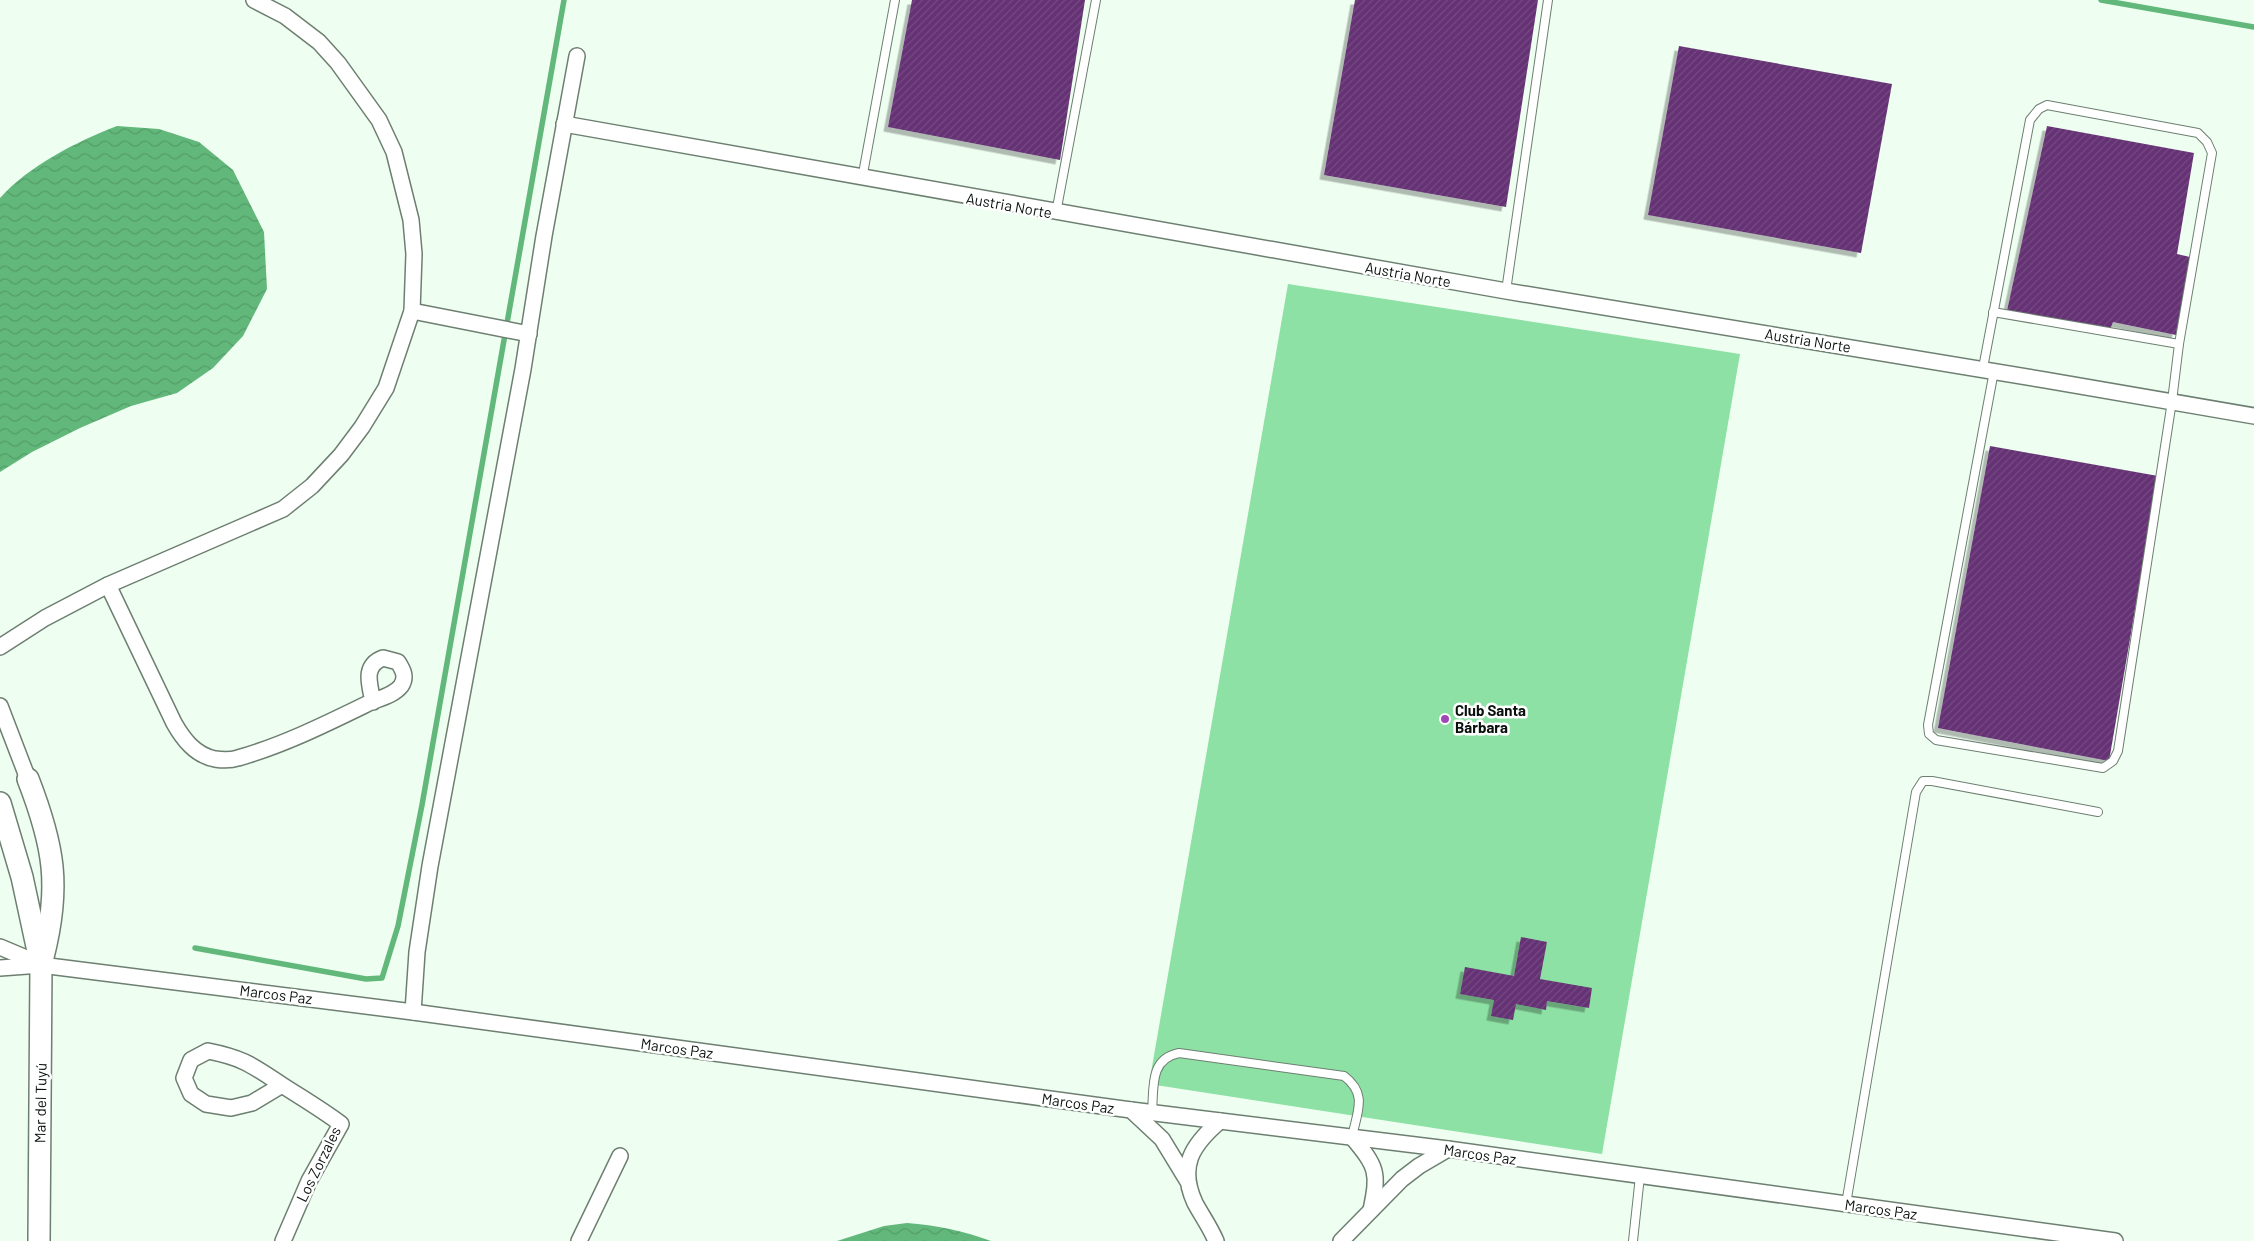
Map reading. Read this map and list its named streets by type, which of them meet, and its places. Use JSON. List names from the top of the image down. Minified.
{"streets":{"street":["Austria Norte","Marcos Paz","Mar del Tuyú","Los Zorzales"]},"crossings":[["Marcos Paz","Mar del Tuyú"]],"places":["Club Santa Bárbara"]}
